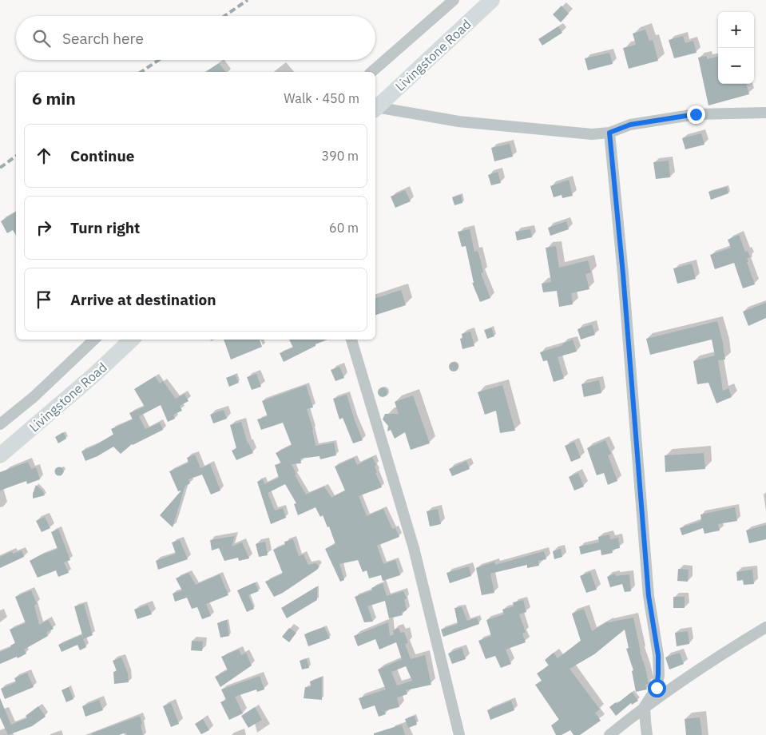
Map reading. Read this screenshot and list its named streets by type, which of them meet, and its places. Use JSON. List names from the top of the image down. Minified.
{"streets":{"highway":["Livingstone Road"]},"page":{"map_buttons":["+","−"],"search":"Search here","heading":["6 min","Walk · 450 m"],"list":[["Continue","390 m"],["Turn right","60 m"],"Arrive at destination"]}}
